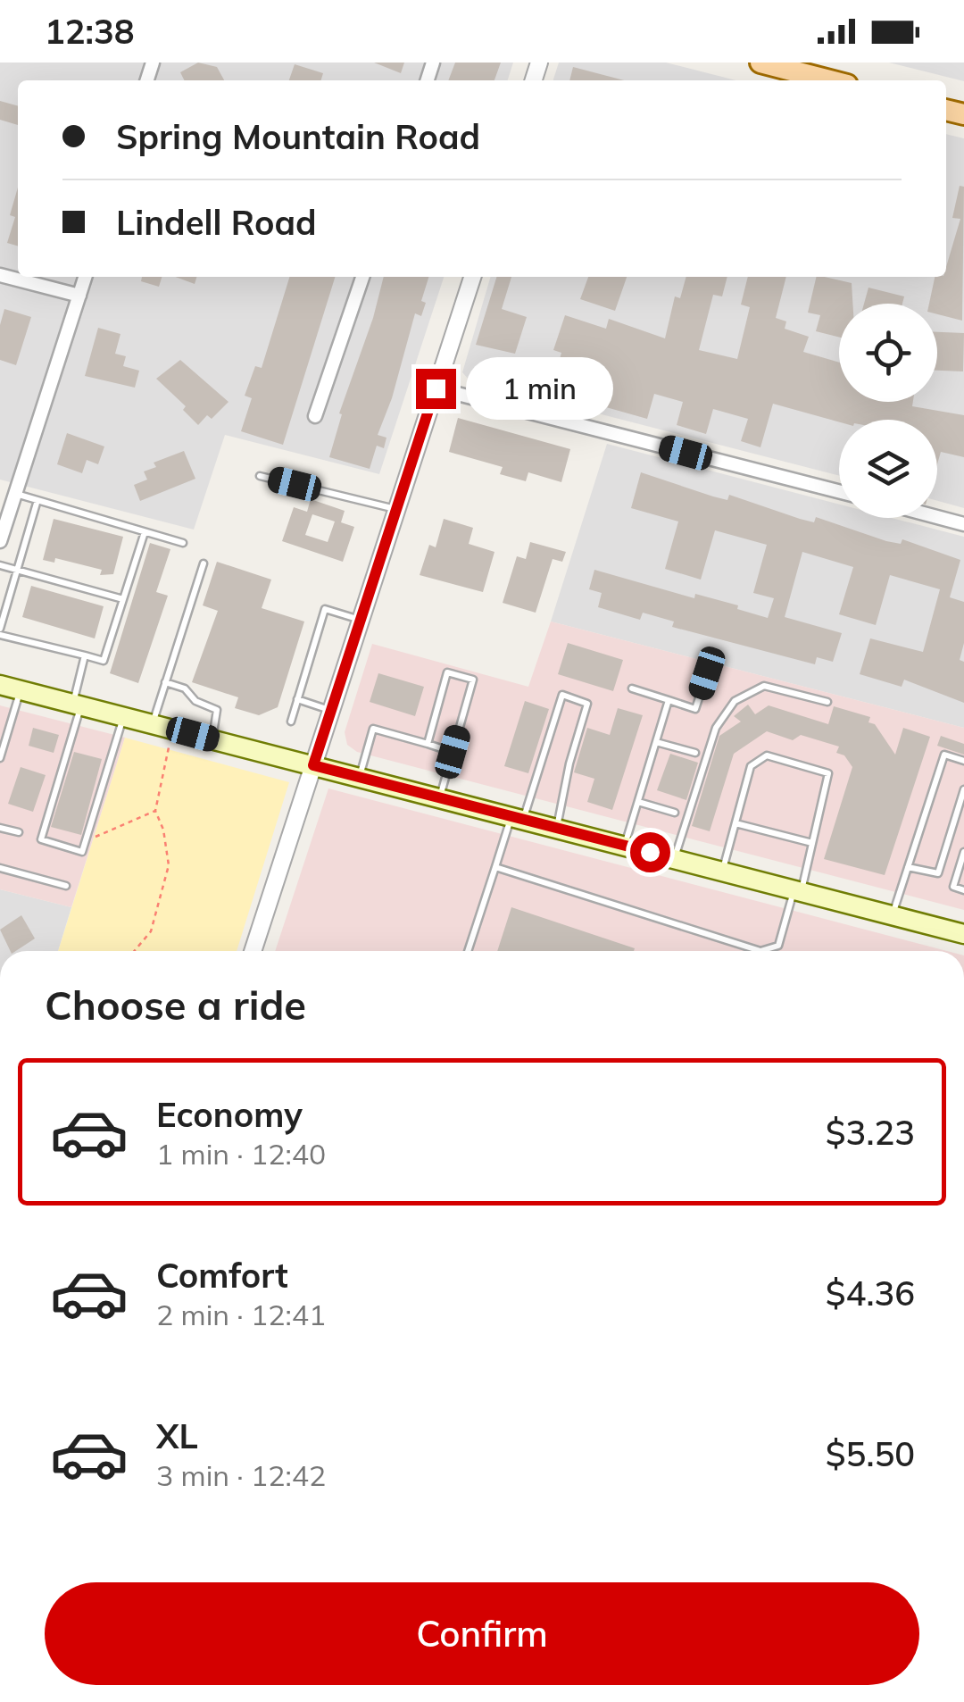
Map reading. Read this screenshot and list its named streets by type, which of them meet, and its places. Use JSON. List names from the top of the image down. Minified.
{"page":{"status":"12:38","banner":["Spring Mountain Road","Lindell Road"],"bubble":"1 min","heading":"Choose a ride","list":[{"name":"Economy","note":"1 min · 12:40","value":"$3.23"},{"name":"Comfort","note":"2 min · 12:41","value":"$4.36"},{"name":"XL","note":"3 min · 12:42","value":"$5.50"}],"buttons":"Confirm"}}
